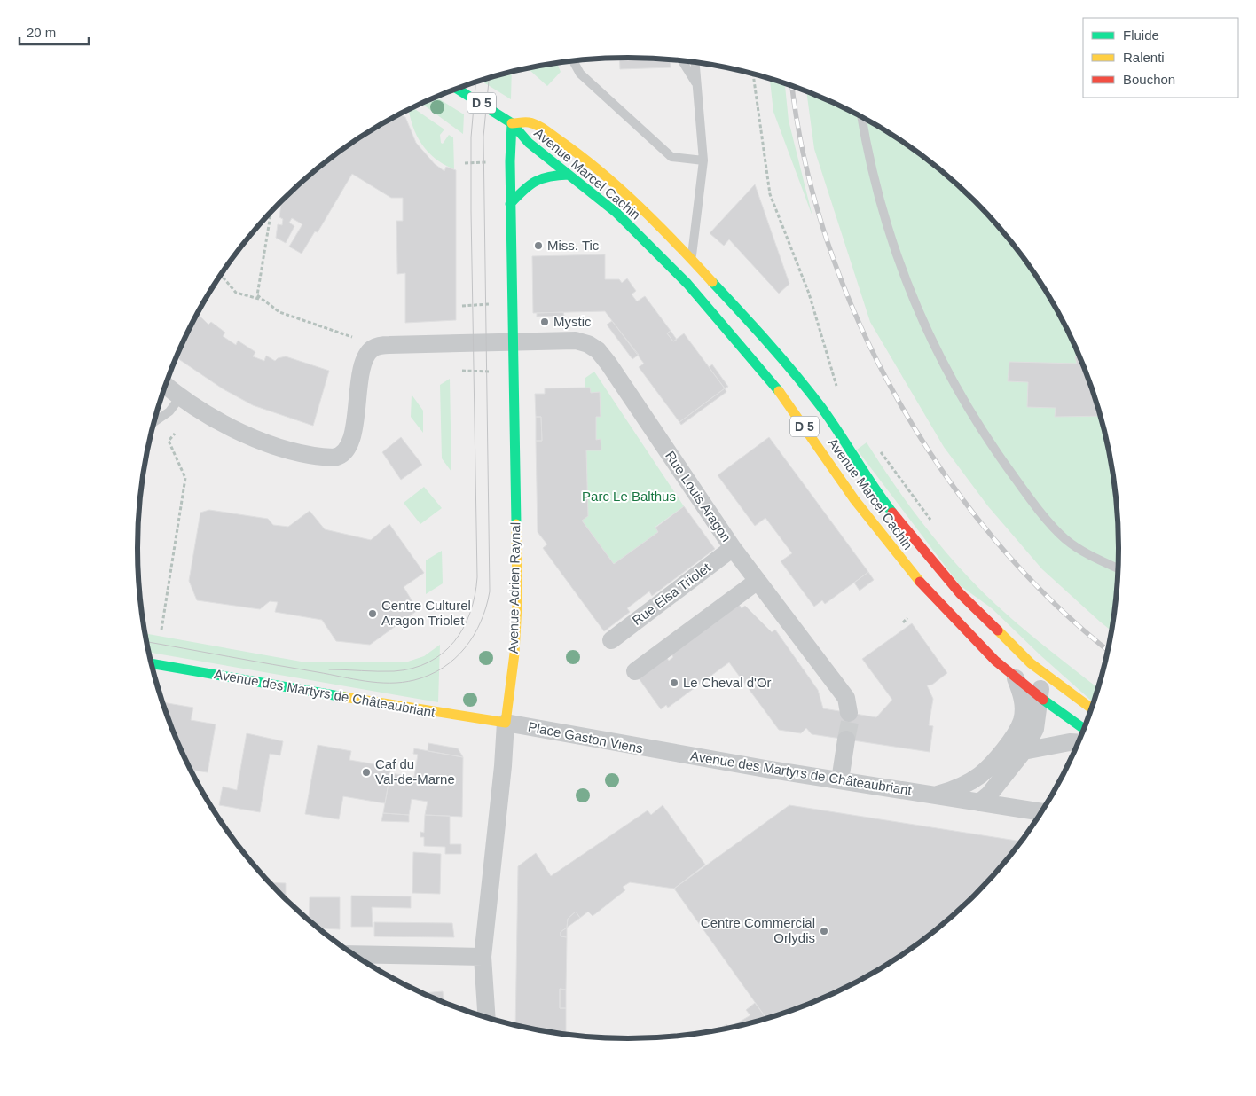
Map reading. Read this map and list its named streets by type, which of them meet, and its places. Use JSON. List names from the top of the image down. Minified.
{"streets":{"main road":["D 5","Avenue Marcel Cachin","Avenue Adrien Raynal","Avenue des Martyrs de Châteaubriant"],"street":["Rue Louis Aragon","Rue Elsa Triolet","Place Gaston Viens"]},"crossings":[["Avenue Marcel Cachin","Avenue Adrien Raynal"],["Avenue Marcel Cachin","Avenue des Martyrs de Châteaubriant"],["Rue Louis Aragon","Avenue Adrien Raynal"],["Rue Louis Aragon","Rue Elsa Triolet"],["Avenue Adrien Raynal","Avenue des Martyrs de Châteaubriant"],["Avenue Adrien Raynal","Place Gaston Viens"],["Avenue des Martyrs de Châteaubriant","Place Gaston Viens"]],"parks":["Parc Le Balthus"],"places":["Miss. Tic","Mystic","Centre Culturel Aragon Triolet","Le Cheval d'Or","Caf du Val-de-Marne","Centre Commercial Orlydis"],"legend":["Fluide","Ralenti","Bouchon"],"scale_bar":"20 m"}
